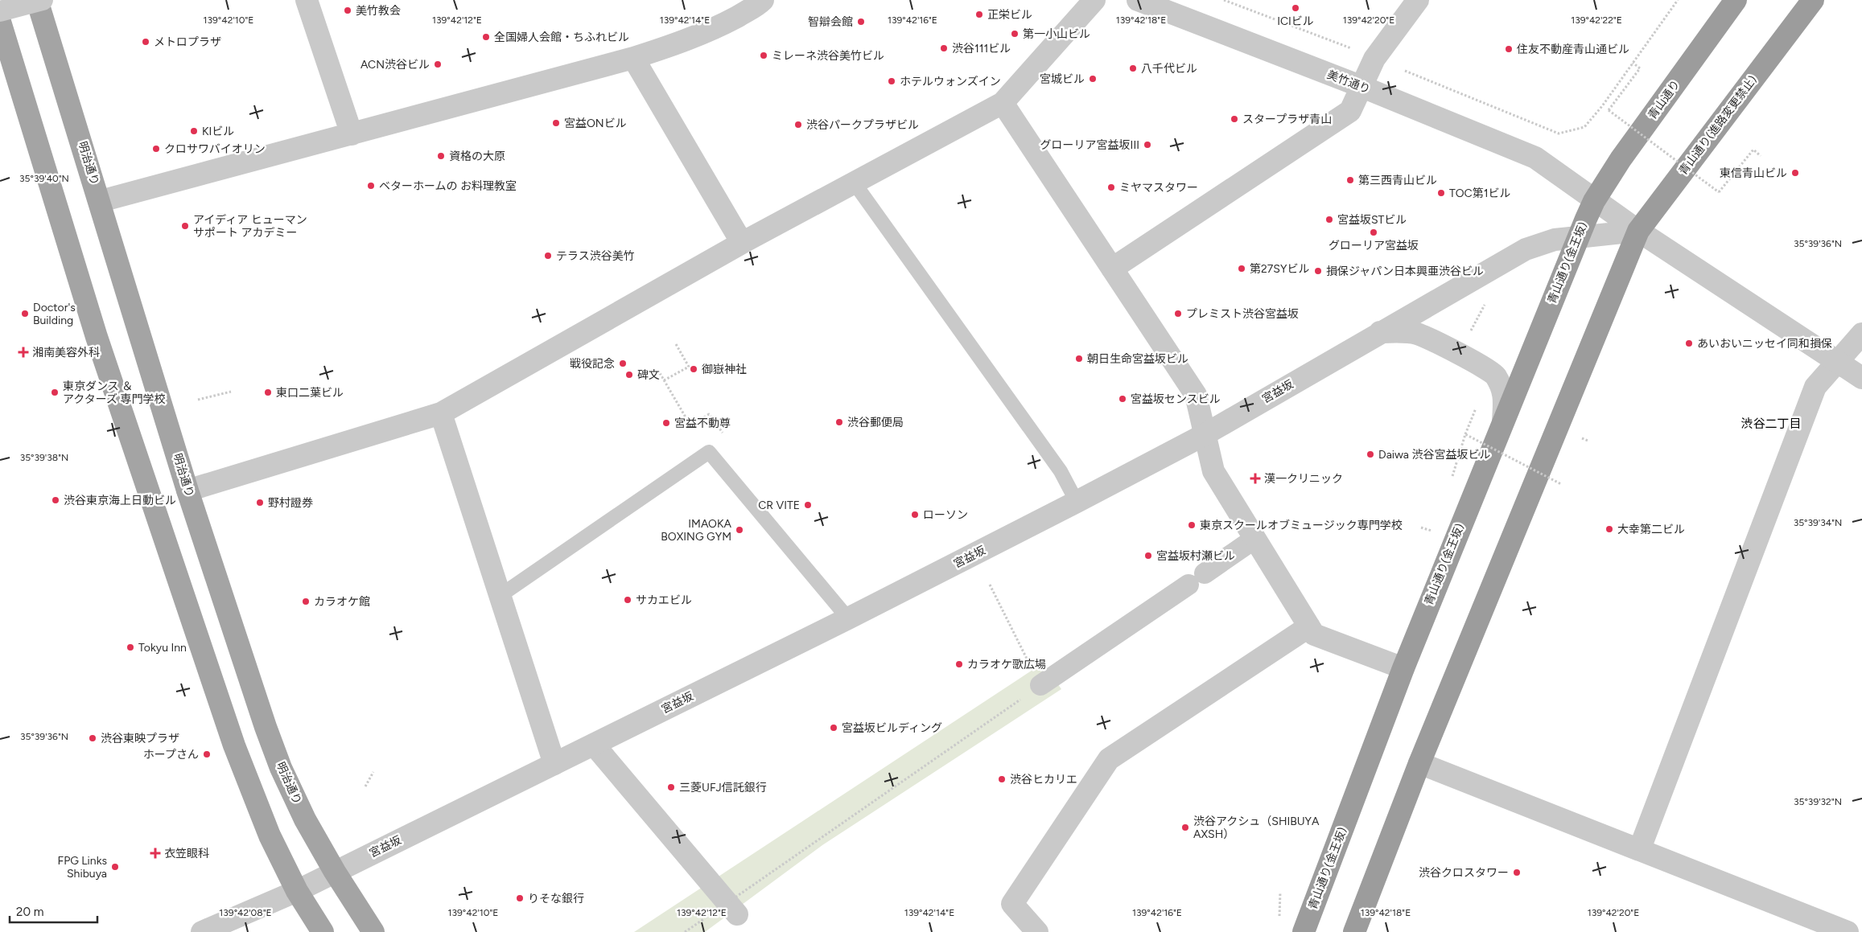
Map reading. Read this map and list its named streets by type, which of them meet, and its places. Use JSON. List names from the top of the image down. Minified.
{"streets":{"highway":["青山通り","青山通り(進路変更禁止)","青山通り(金王坂)"],"main road":["明治通り"],"street":["美竹通り","宮益坂"]},"crossings":[["美竹通り","青山通り"],["美竹通り","青山通り(進路変更禁止)"],["美竹通り","青山通り(金王坂)"],["美竹通り","宮益坂"],["青山通り","青山通り(金王坂)"],["青山通り(進路変更禁止)","宮益坂"],["明治通り","宮益坂"],["青山通り(金王坂)","宮益坂"]],"districts":["渋谷二丁目"],"places":{"other":["ICIビル","美竹教会","正栄ビル","智辯会館","第一小山ビル","全国婦人会館・ちふれビル","メトロプラザ","渋谷111ビル","住友不動産青山通ビル","ミレーネ渋谷美竹ビル","ACN渋谷ビル","八千代ビル","宮城ビル","ホテルウォンズイン","スタープラザ青山","宮益ONビル","渋谷パークプラザビル","KIビル","グローリア宮益坂III","クロサワバイオリン","資格の大原","東信青山ビル","第三西青山ビル","ベターホームの お料理教室","ミヤマスタワー","TOC第1ビル","宮益坂STビル","アイディア ヒューマン サポート アカデミー","グローリア宮益坂","テラス渋谷美竹","第27SYビル","損保ジャパン日本興亜渋谷ビル","Doctor's Building","プレミスト渋谷宮益坂","あいおいニッセイ同和損保","朝日生命宮益坂ビル","戦役記念","御嶽神社","碑文","東京ダンス ＆ アクターズ 専門学校","東口二葉ビル","宮益坂センスビル","渋谷郵便局","宮益不動尊","Daiwa 渋谷宮益坂ビル","渋谷東京海上日動ビル","野村證券","CR VITE","ローソン","東京スクールオブミュージック専門学校","大幸第二ビル","IMAOKA BOXING GYM","宮益坂村瀬ビル","サカエビル","カラオケ館","Tokyu Inn","カラオケ歌広場","宮益坂ビルディング","渋谷東映プラザ","ホープさん","渋谷ヒカリエ","三菱UFJ信託銀行","渋谷アクシュ（SHIBUYA AXSH）","FPG Links Shibuya","渋谷クロスタワー","りそな銀行"],"health":["湘南美容外科","漢一クリニック","衣笠眼科"]},"scale_bar":"20 m","coordinates":["139°42'10\"E","139°42'12\"E","139°42'14\"E","139°42'16\"E","139°42'18\"E","139°42'20\"E","139°42'22\"E","35°39'40\"N","35°39'36\"N","35°39'38\"N","35°39'34\"N","35°39'32\"N","139°42'08\"E"]}
